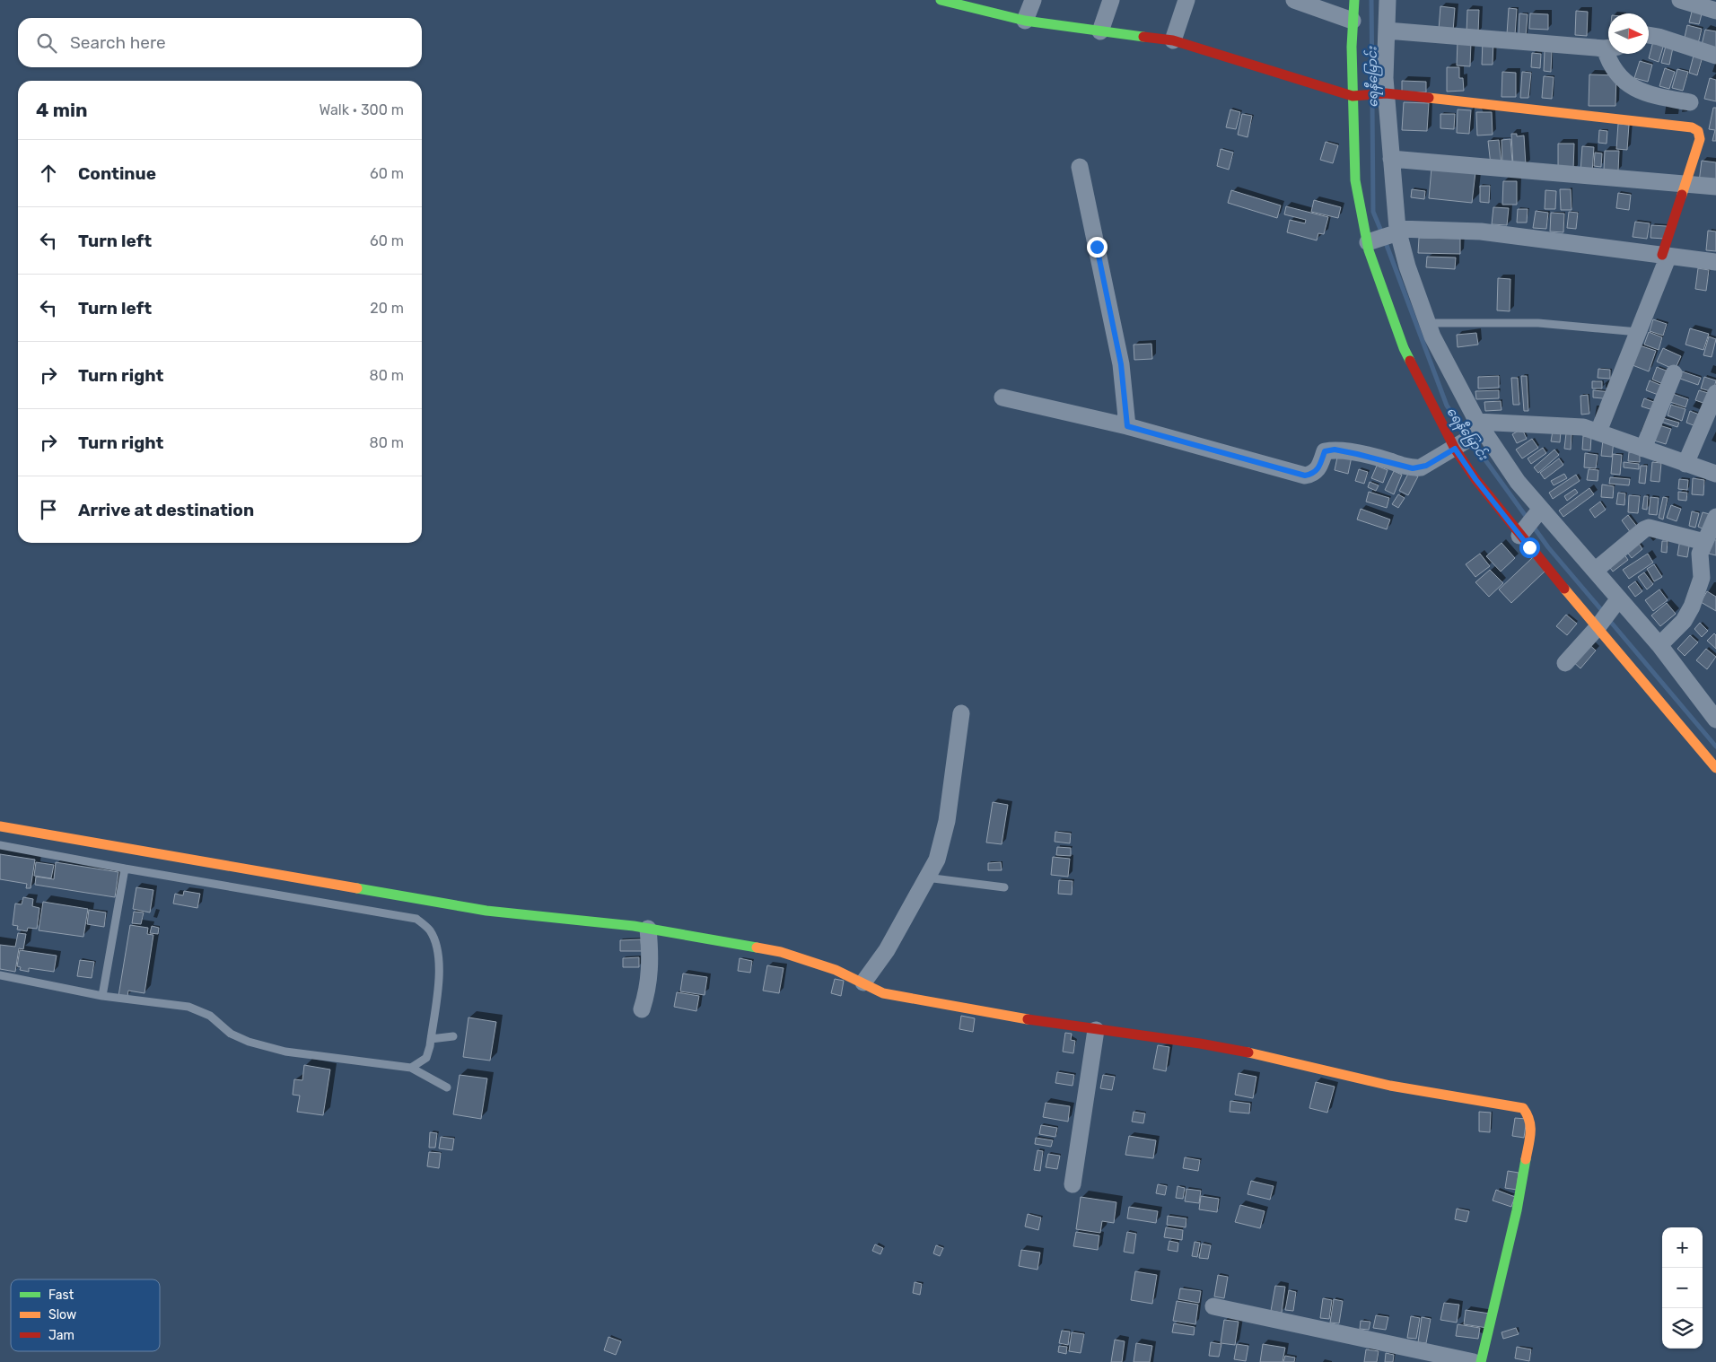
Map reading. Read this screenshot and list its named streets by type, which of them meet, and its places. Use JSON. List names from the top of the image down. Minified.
{"water":["ရေနီမြောင်း"],"legend":["Fast","Slow","Jam"],"north":"right","page":{"search":"Search here","heading":["4 min","Walk · 300 m"],"list":[["Continue","60 m"],["Turn left","60 m"],["Turn left","20 m"],["Turn right","80 m"],["Turn right","80 m"],"Arrive at destination"],"map_buttons":["+","−"]}}
